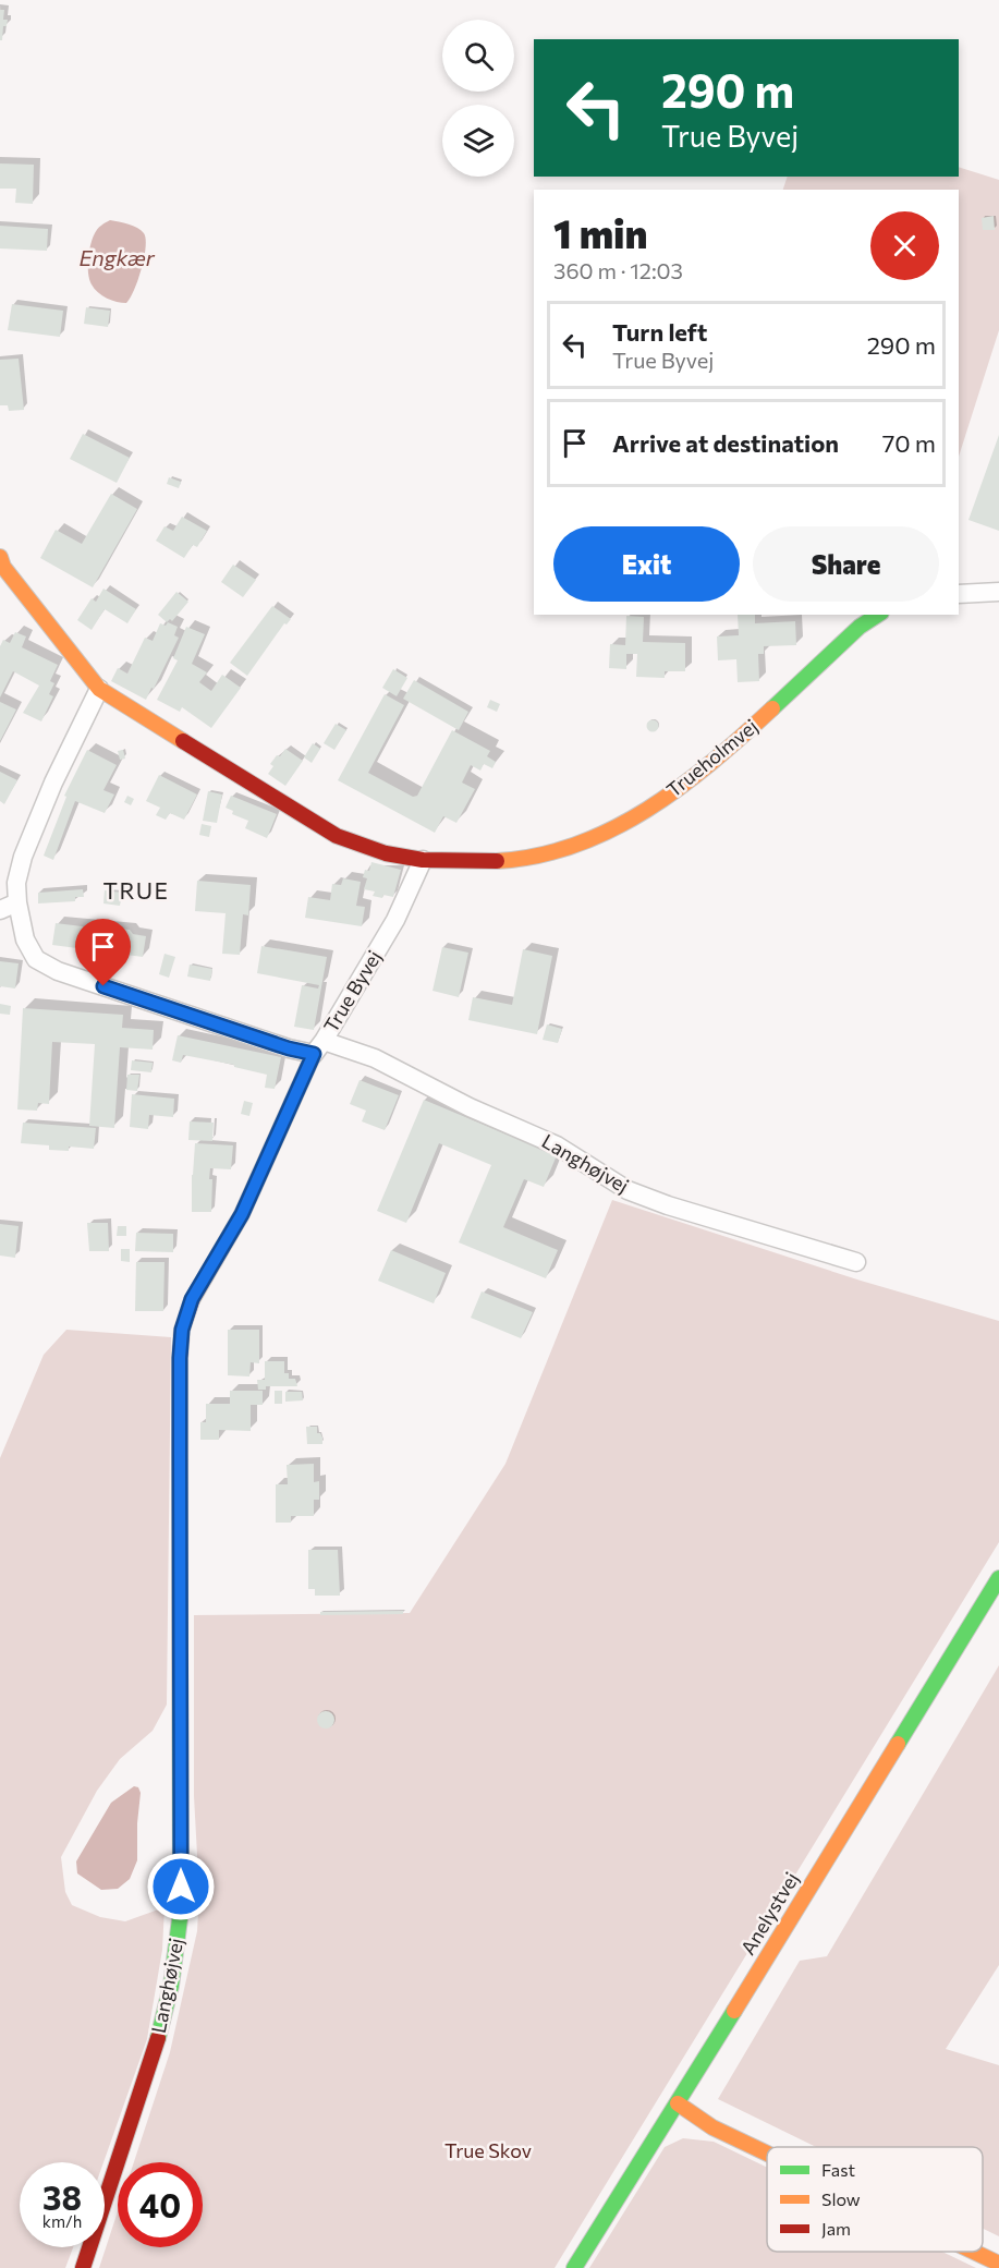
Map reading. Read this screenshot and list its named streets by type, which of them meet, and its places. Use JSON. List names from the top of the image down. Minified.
{"streets":{"street":["Trueholmvej","True Byvej","Langhøjvej","Anelystvej"]},"crossings":[["Trueholmvej","True Byvej"],["True Byvej","Langhøjvej"]],"districts":["TRUE"],"water":["Engkær"],"parks":["True Skov"],"legend":["Fast","Slow","Jam"],"page":{"turn":["290 m","True Byvej"],"heading":["1 min","360 m · 12:03"],"list":[{"name":"Turn left","note":"True Byvej","value":"290 m"},{"name":"Arrive at destination","value":"70 m"}],"buttons":["Exit","Share"],"speed":"38 km/h","limit":"40"}}
